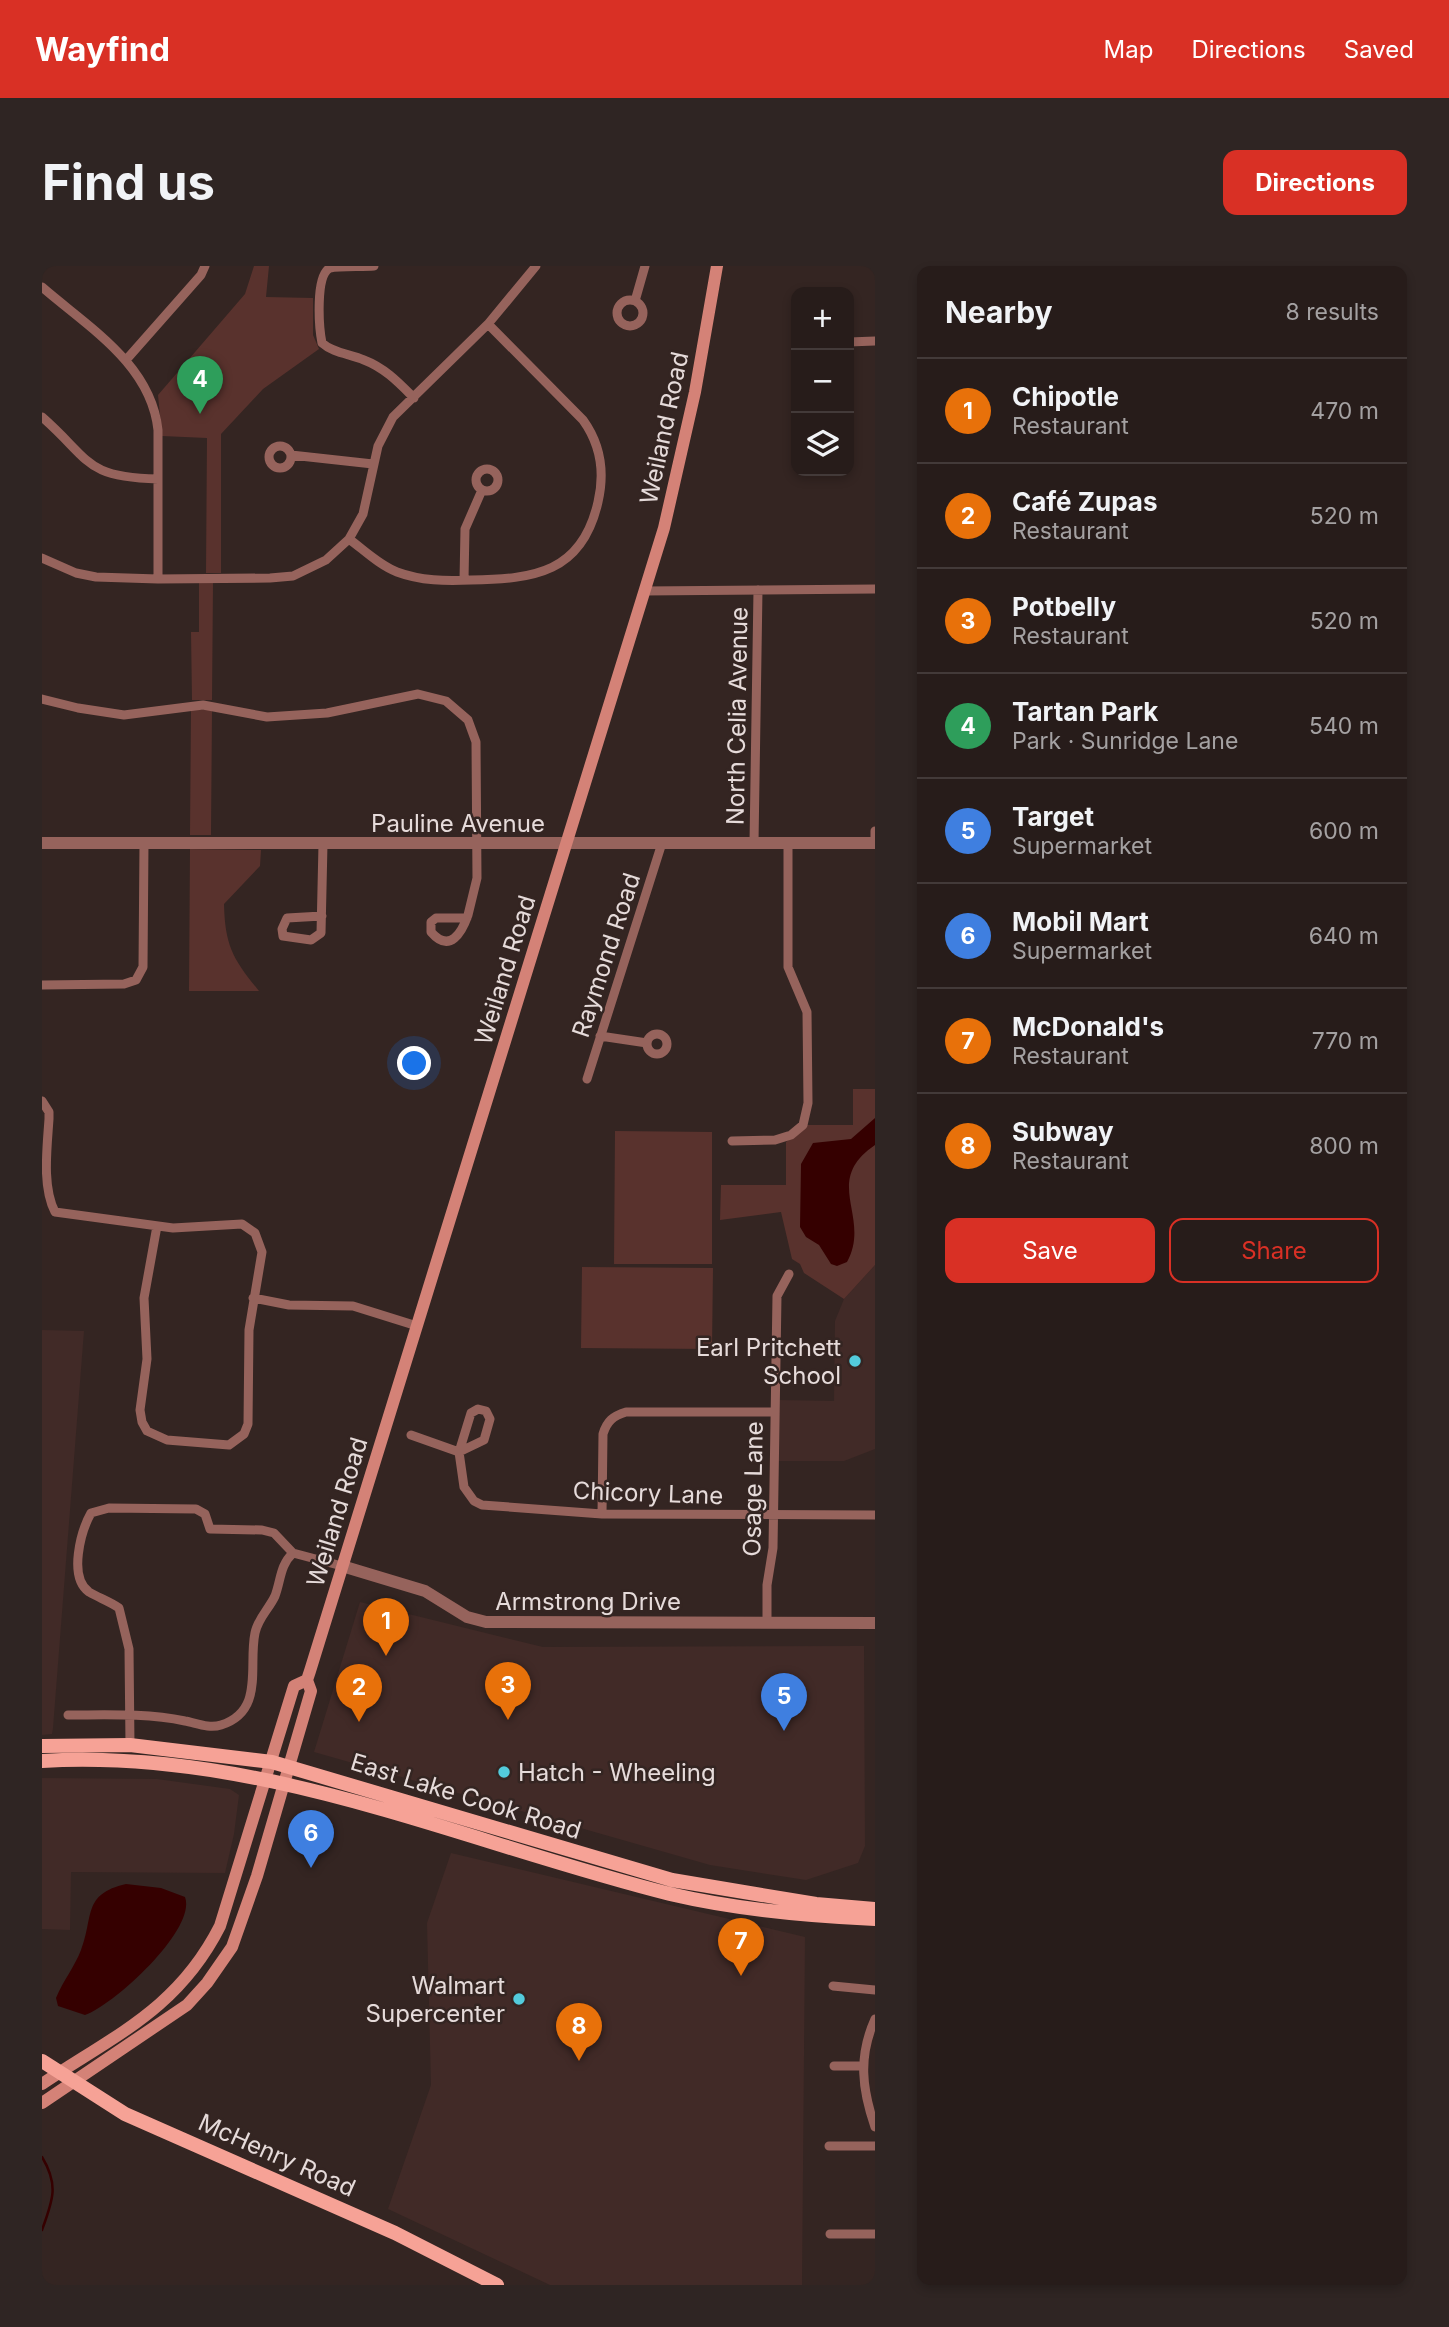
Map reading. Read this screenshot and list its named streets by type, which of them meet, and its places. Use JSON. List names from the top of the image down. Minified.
{"streets":{"main road":["Weiland Road","East Lake Cook Road","McHenry Road"],"street":["North Celia Avenue","Pauline Avenue","Raymond Road","Osage Lane","Chicory Lane","Armstrong Drive"]},"crossings":[["Weiland Road","Pauline Avenue"],["Weiland Road","Armstrong Drive"],["Weiland Road","East Lake Cook Road"],["Weiland Road","McHenry Road"],["North Celia Avenue","Pauline Avenue"],["Pauline Avenue","Raymond Road"],["Osage Lane","Chicory Lane"],["Osage Lane","Armstrong Drive"],["Armstrong Drive","East Lake Cook Road"]],"places":["Earl Pritchett School","Hatch - Wheeling","Walmart Supercenter"],"page":{"header":"Wayfind","nav":["Map","Directions","Saved"],"buttons":["Directions",["Save","Share"]],"title":"Find us","heading":["Nearby","8 results"],"map_buttons":["+","−"],"pins":["4","1","3","2","5","6","7","8"],"list":[{"mark":"1","name":"Chipotle","note":"Restaurant","value":"470 m"},{"mark":"2","name":"Café Zupas","note":"Restaurant","value":"520 m"},{"mark":"3","name":"Potbelly","note":"Restaurant","value":"520 m"},{"mark":"4","name":"Tartan Park","note":"Park · Sunridge Lane","value":"540 m"},{"mark":"5","name":"Target","note":"Supermarket","value":"600 m"},{"mark":"6","name":"Mobil Mart","note":"Supermarket","value":"640 m"},{"mark":"7","name":"McDonald's","note":"Restaurant","value":"770 m"},{"mark":"8","name":"Subway","note":"Restaurant","value":"800 m"}]}}
